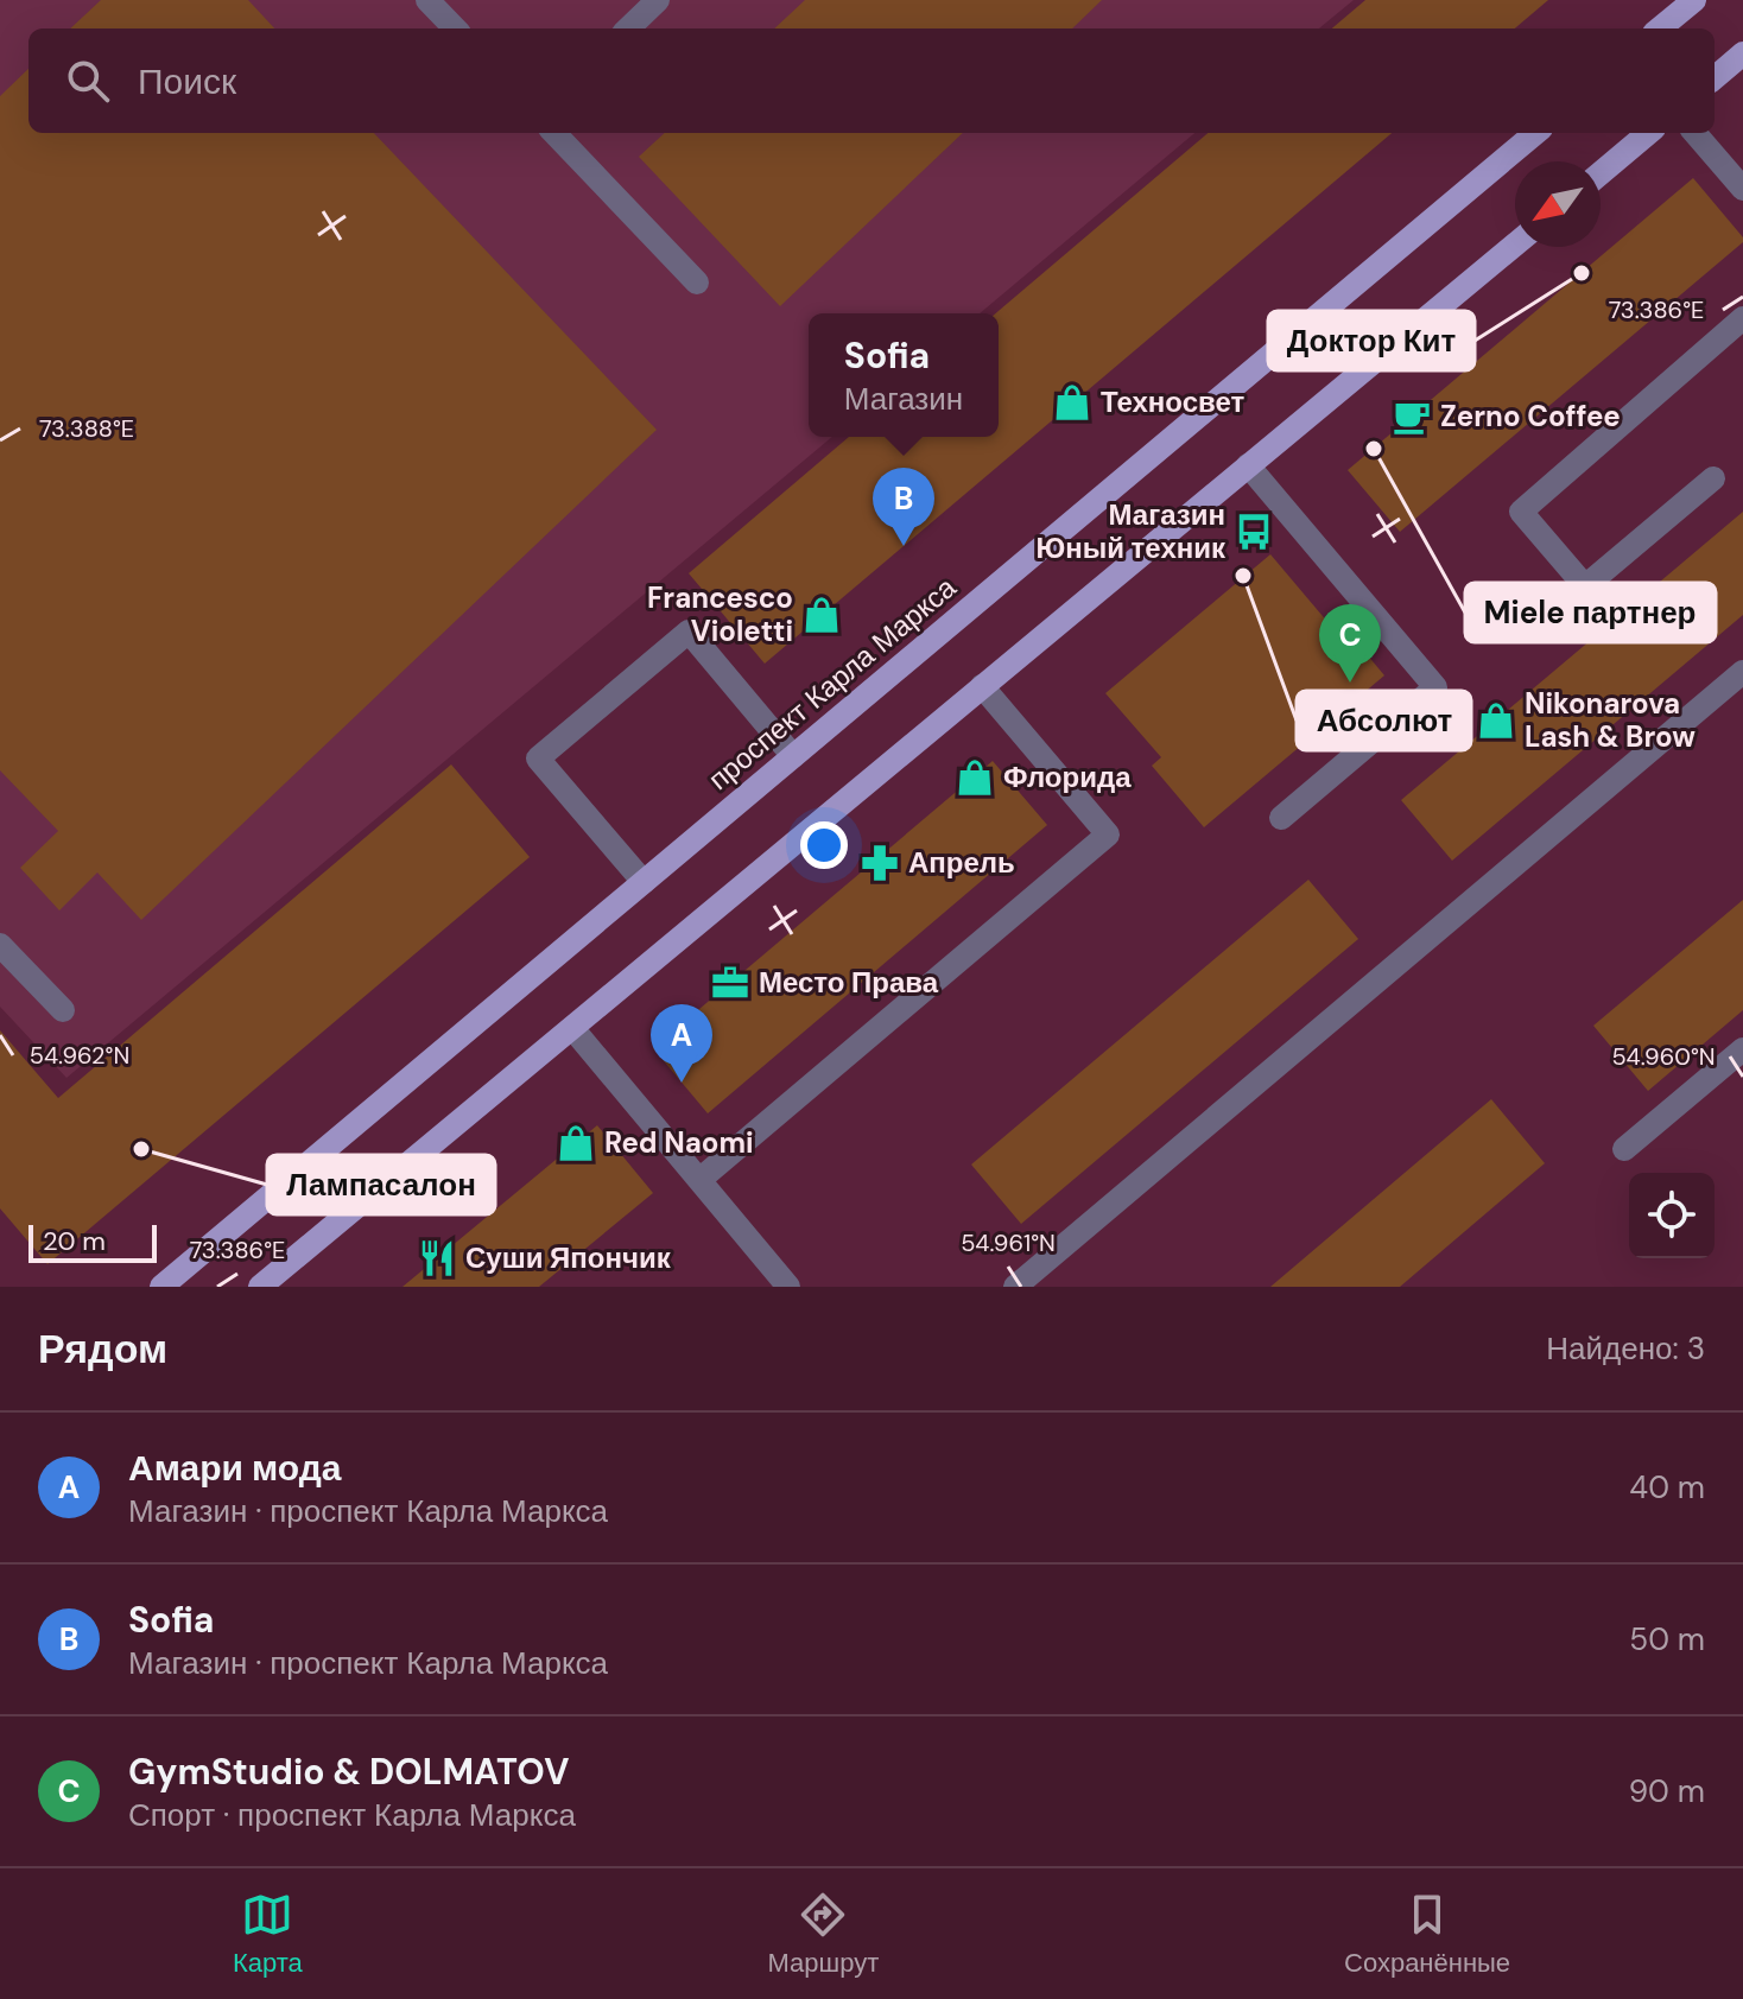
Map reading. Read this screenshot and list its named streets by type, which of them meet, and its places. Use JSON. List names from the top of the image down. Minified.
{"streets":{"main road":["проспект Карла Маркса"]},"places":{"other":["Доктор Кит","Miele партнер","Абсолют","Лампасалон"],"shop":["Техносвет","Francesco Violetti","Nikonarova Lash & Brow","Флорида","Red Naomi"],"cafe":["Zerno Coffee"],"bus stop":["Магазин Юный техник"],"pharmacy":["Апрель"],"office":["Место Права"],"restaurant":["Суши Япончик"]},"scale_bar":"20 m","north":"bottom left","page":{"search":"Поиск","popup":["Sofia","Магазин"],"pins":["B","C","A"],"scale":"20 m","heading":["Рядом","Найдено: 3"],"list":[{"mark":"A","name":"Амари мода","note":"Магазин · проспект Карла Маркса","value":"40 m"},{"mark":"B","name":"Sofia","note":"Магазин · проспект Карла Маркса","value":"50 m"},{"mark":"C","name":"GymStudio & DOLMATOV","note":"Спорт · проспект Карла Маркса","value":"90 m"}],"nav":["Карта","Маршрут","Сохранённые"]},"coordinates":["73.386°E","73.388°E","54.962°N","54.960°N","54.961°N"]}
